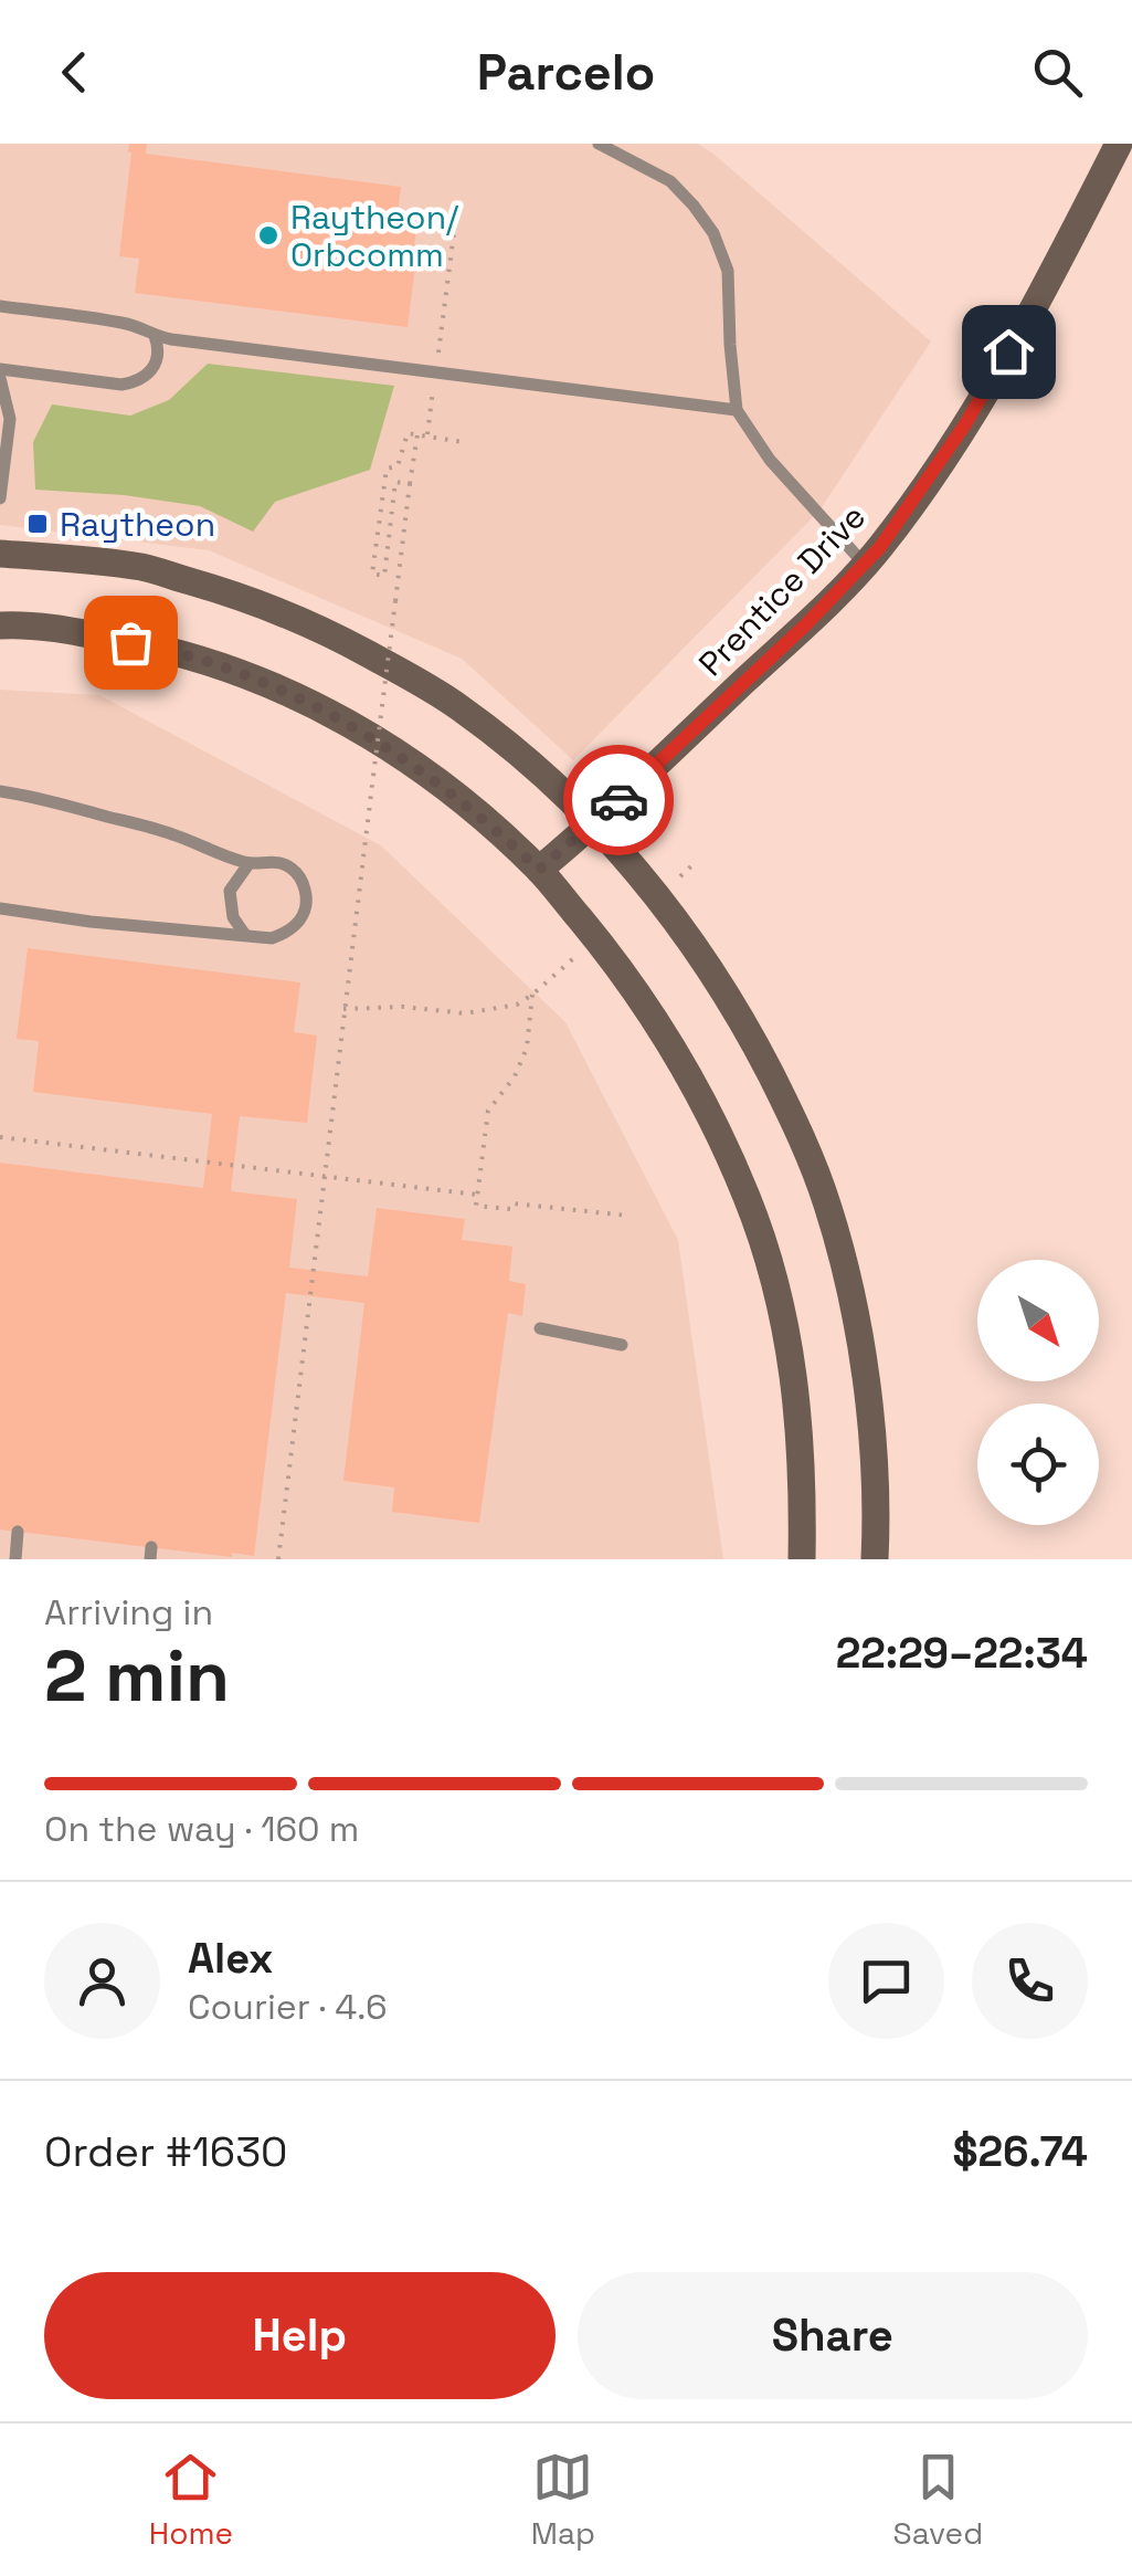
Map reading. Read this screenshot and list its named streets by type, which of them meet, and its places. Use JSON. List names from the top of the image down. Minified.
{"streets":{"main road":["Prentice Drive"]},"places":{"other":["Raytheon/ Orbcomm"],"transit":["Raytheon"]},"north":"bottom right","page":{"header":"Parcelo","heading":["2 min","Arriving in","22:29–22:34"],"panel":["Alex","Courier · 4.6","Order #1630","$26.74"],"bar":"On the way · 160 m","buttons":["Help","Share"],"tabs":["Home","Map","Saved"]}}
